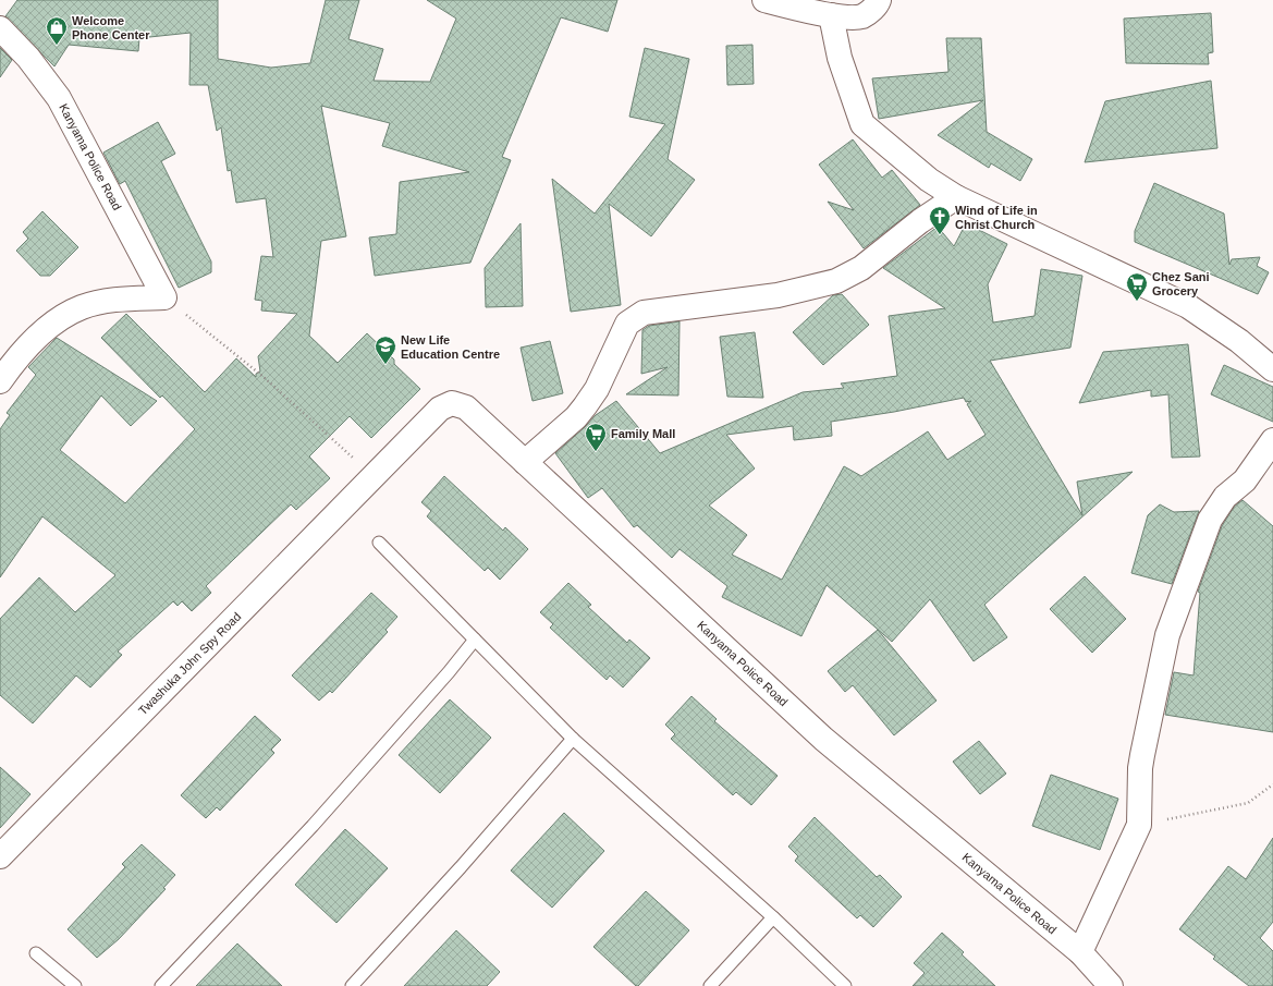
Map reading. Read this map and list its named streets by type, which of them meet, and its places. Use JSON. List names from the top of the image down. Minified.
{"streets":{"street":["Kanyama Police Road","Twashuka John Spy Road"]},"crossings":[["Kanyama Police Road","Twashuka John Spy Road"]],"places":{"shop":["Welcome Phone Center"],"church":["Wind of Life in Christ Church"],"supermarket":["Chez Sani Grocery","Family Mall"],"school or university":["New Life Education Centre"]}}
